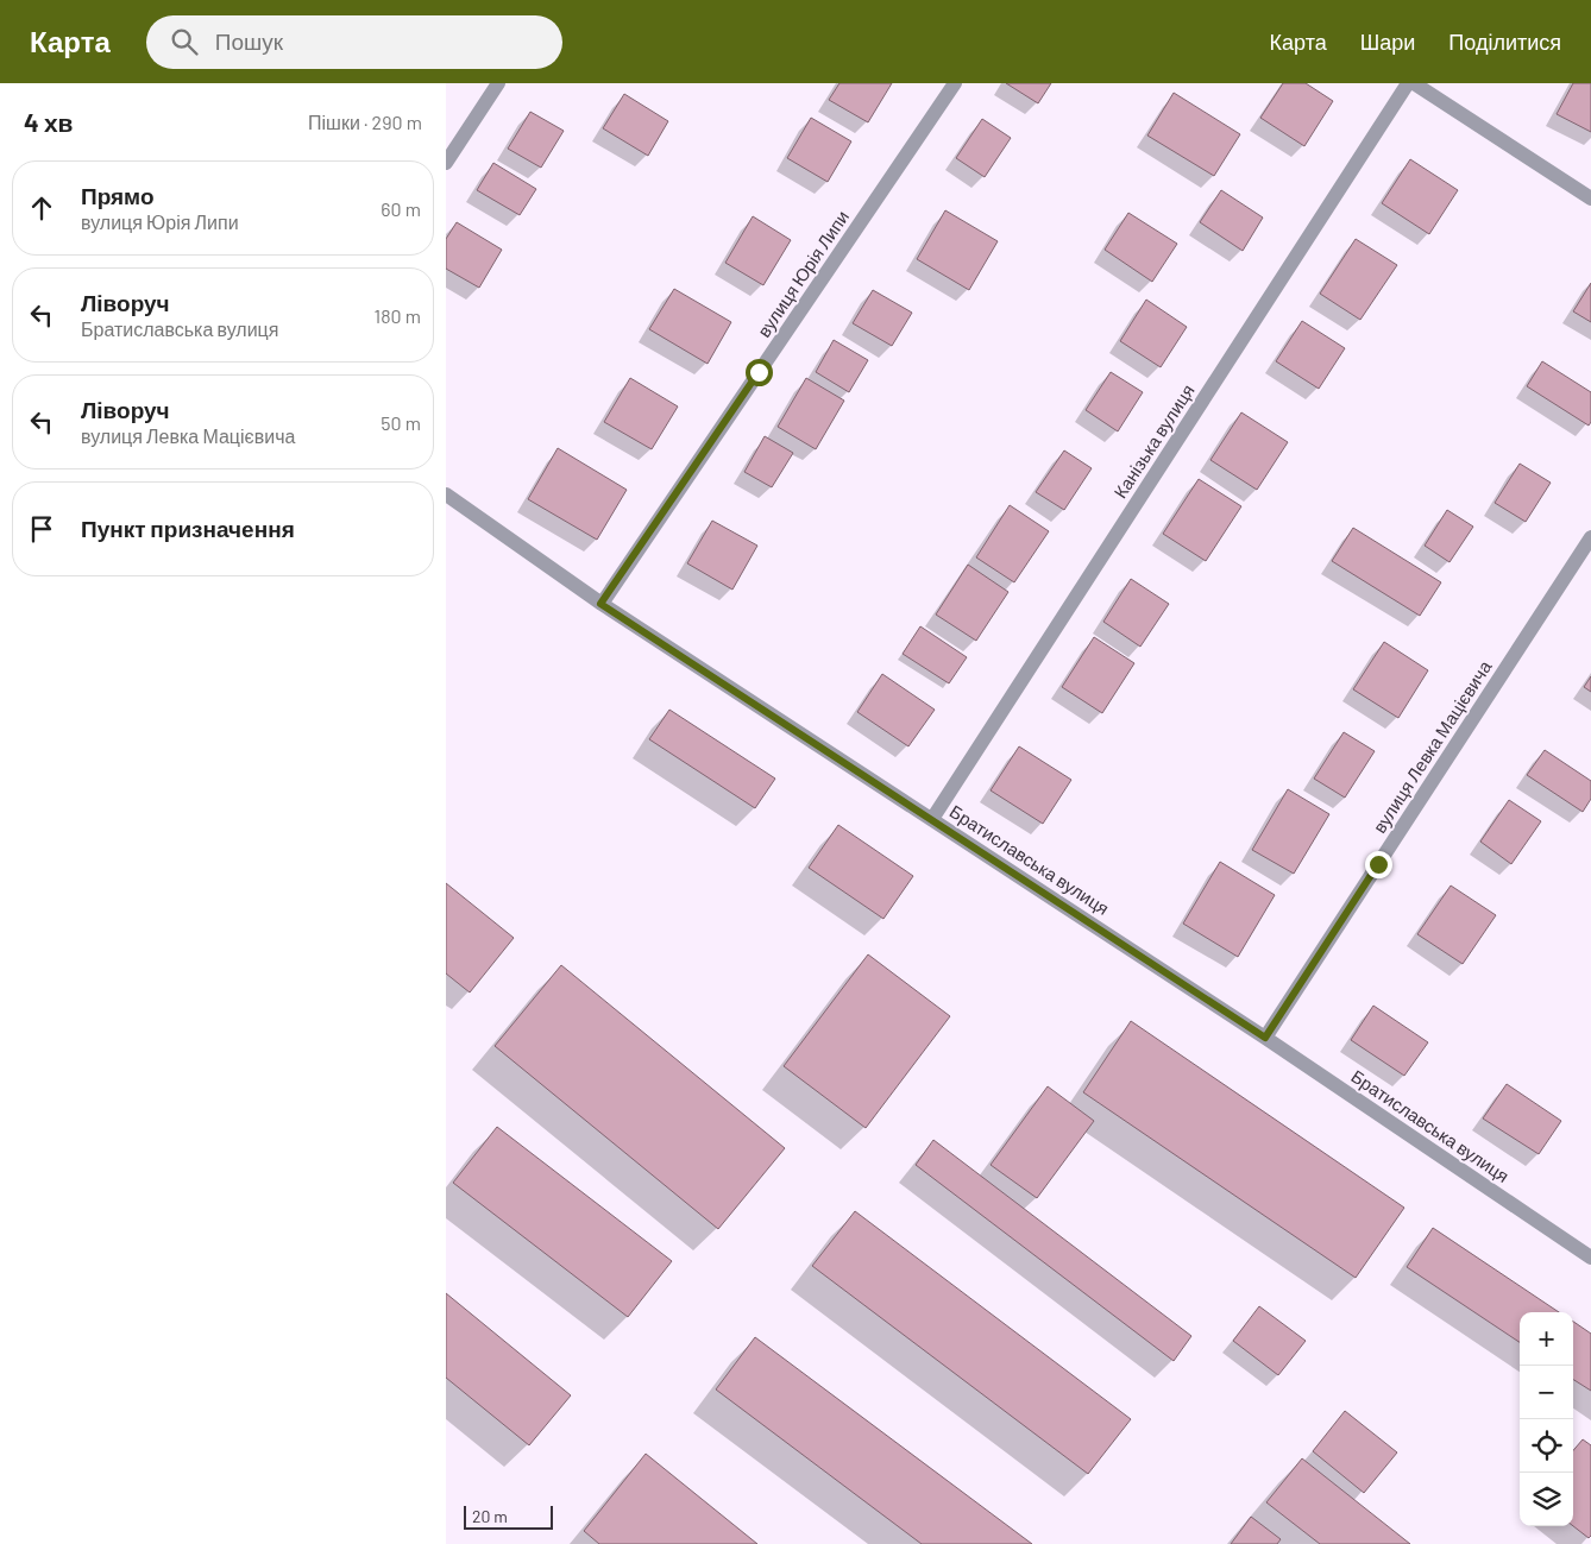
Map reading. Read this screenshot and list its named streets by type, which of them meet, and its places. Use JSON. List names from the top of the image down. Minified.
{"streets":{"street":["вулиця Юрія Липи","Канізька вулиця","вулиця Левка Мацієвича","Братиславська вулиця"]},"crossings":[["вулиця Юрія Липи","Братиславська вулиця"],["Канізька вулиця","Братиславська вулиця"],["вулиця Левка Мацієвича","Братиславська вулиця"]],"scale_bar":"20 m","page":{"header":"Карта","search":"Пошук","nav":["Карта","Шари","Поділитися"],"heading":["4 хв","Пішки · 290 m"],"list":[["Прямо","вулиця Юрія Липи","60 m"],["Ліворуч","Братиславська вулиця","180 m"],["Ліворуч","вулиця Левка Мацієвича","50 m"],"Пункт призначення"],"map_buttons":["+","−"],"scale":"20 m"}}
